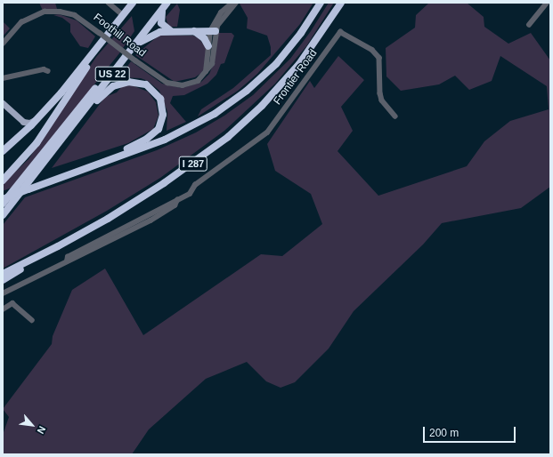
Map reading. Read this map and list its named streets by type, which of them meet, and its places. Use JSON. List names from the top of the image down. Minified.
{"streets":{"highway":["US 22","I 287"],"street":["Foothill Road","Frontier Road"]},"scale_bar":"200 m","north":"bottom right"}
